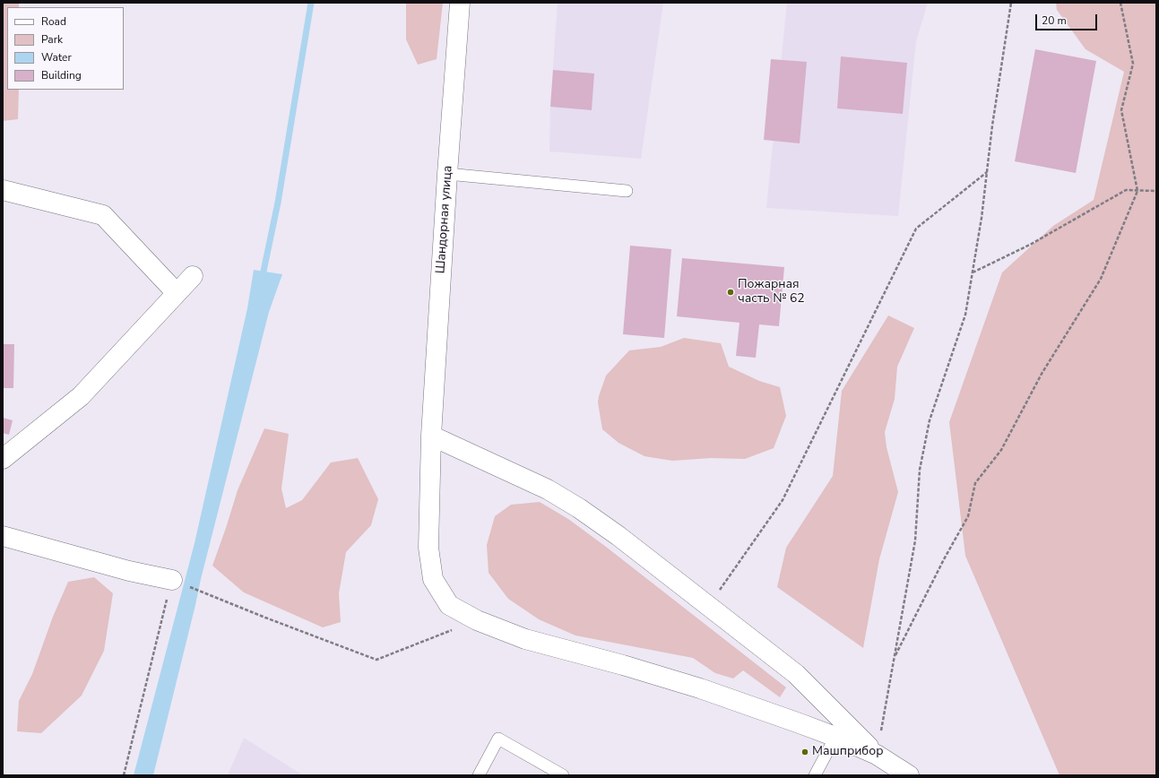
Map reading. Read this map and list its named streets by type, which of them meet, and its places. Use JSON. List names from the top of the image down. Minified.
{"streets":{"street":["Шандорная улица"]},"places":["Пожарная часть № 62","Машприбор"],"legend":["Road","Park","Water","Building"],"scale_bar":"20 m"}
